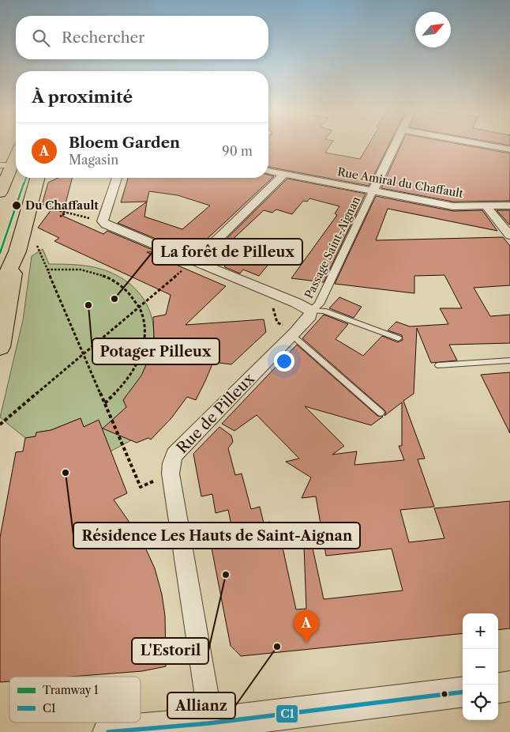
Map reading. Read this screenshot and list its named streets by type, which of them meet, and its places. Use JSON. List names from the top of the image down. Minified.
{"streets":{"street":["Rue Amiral du Chaffault","Passage Saint-Aignan","Rue de Pilleux"]},"crossings":[["Rue Amiral du Chaffault","Passage Saint-Aignan"],["Passage Saint-Aignan","Rue de Pilleux"]],"places":["Du Chaffault","La forêt de Pilleux","Potager Pilleux","Résidence Les Hauts de Saint-Aignan","L'Estoril","Allianz"],"lines":["tram line 1","transit line C1"],"legend":["Tramway 1","C1"],"north":"top right","page":{"search":"Rechercher","heading":"À proximité","list":[{"mark":"A","name":"Bloem Garden","note":"Magasin","value":"90 m"}],"pins":"A","map_buttons":["+","−"]}}
